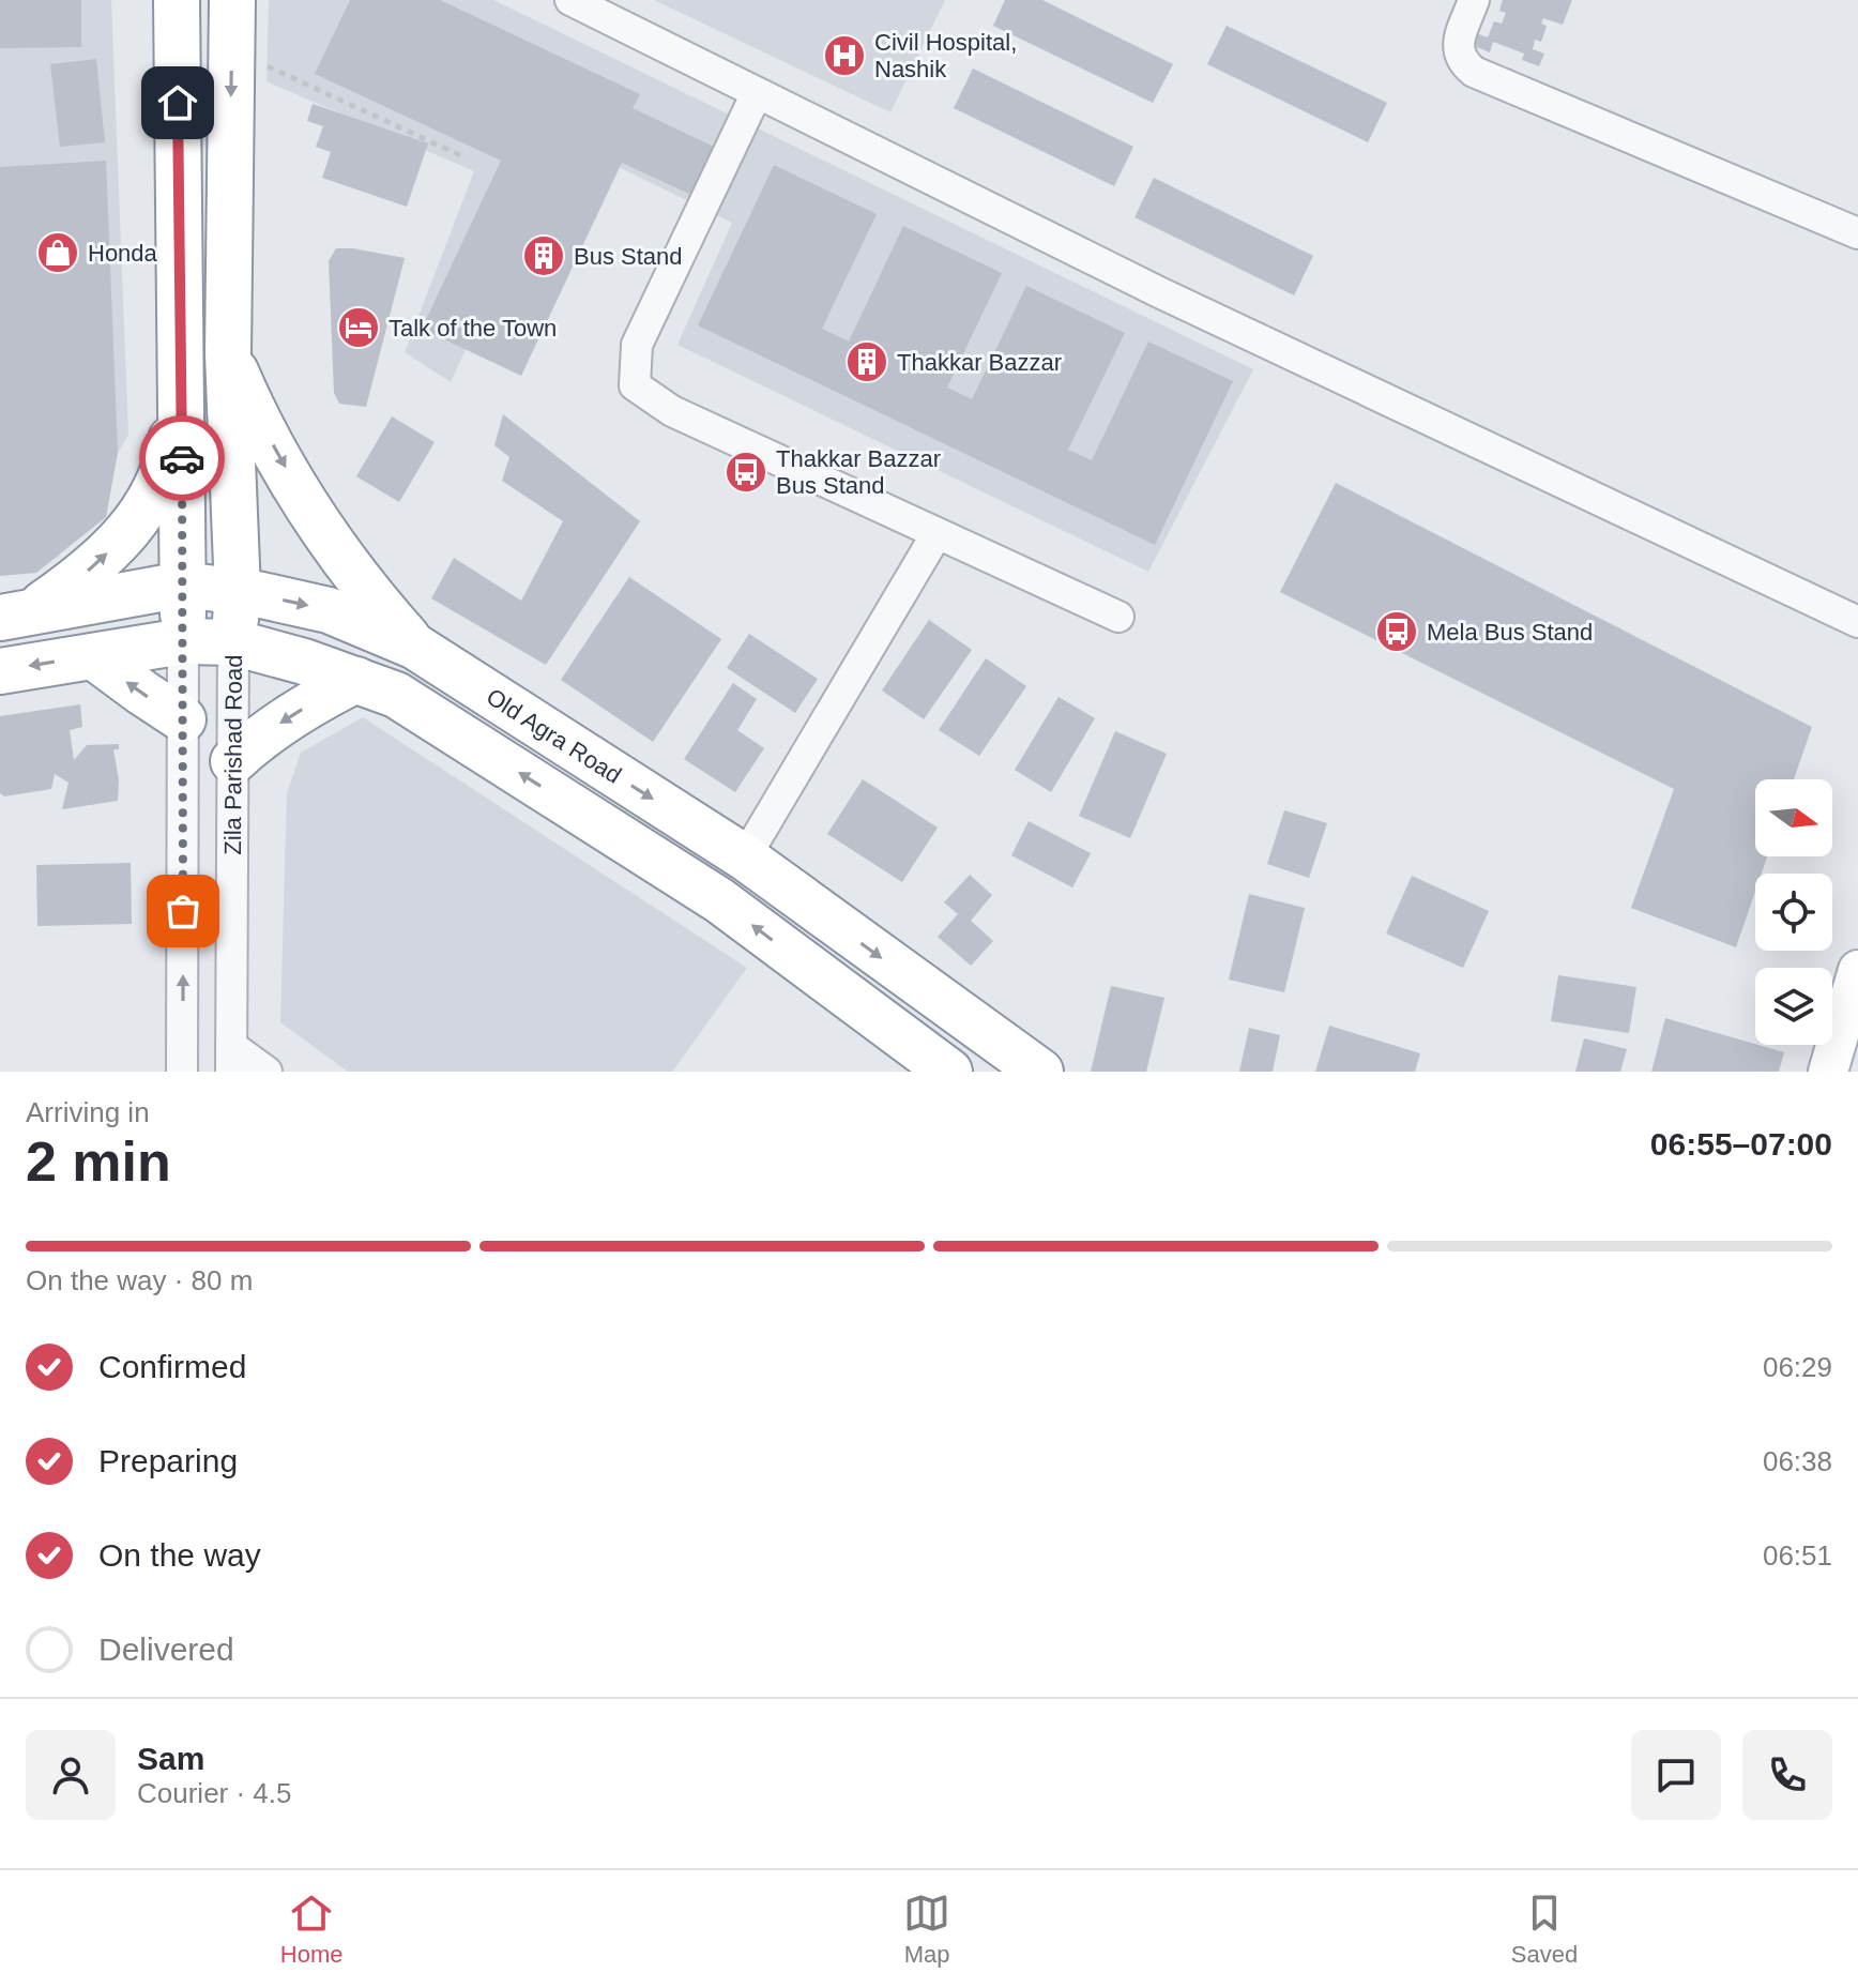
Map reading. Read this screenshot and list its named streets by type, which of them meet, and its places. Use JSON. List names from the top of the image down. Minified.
{"streets":{"highway":["Old Agra Road","Zila Parishad Road"]},"crossings":[["Old Agra Road","Zila Parishad Road"]],"places":{"hospital":["Civil Hospital, Nashik"],"shop":["Honda"],"building":["Bus Stand","Thakkar Bazzar"],"hotel":["Talk of the Town"],"bus stop":["Thakkar Bazzar Bus Stand","Mela Bus Stand"]},"north":"right","page":{"heading":["2 min","Arriving in","06:55–07:00"],"panel":["Sam","Courier · 4.5"],"bar":"On the way · 80 m","list":[["Confirmed","06:29"],["Preparing","06:38"],["On the way","06:51"],"Delivered"],"tabs":["Home","Map","Saved"]}}
